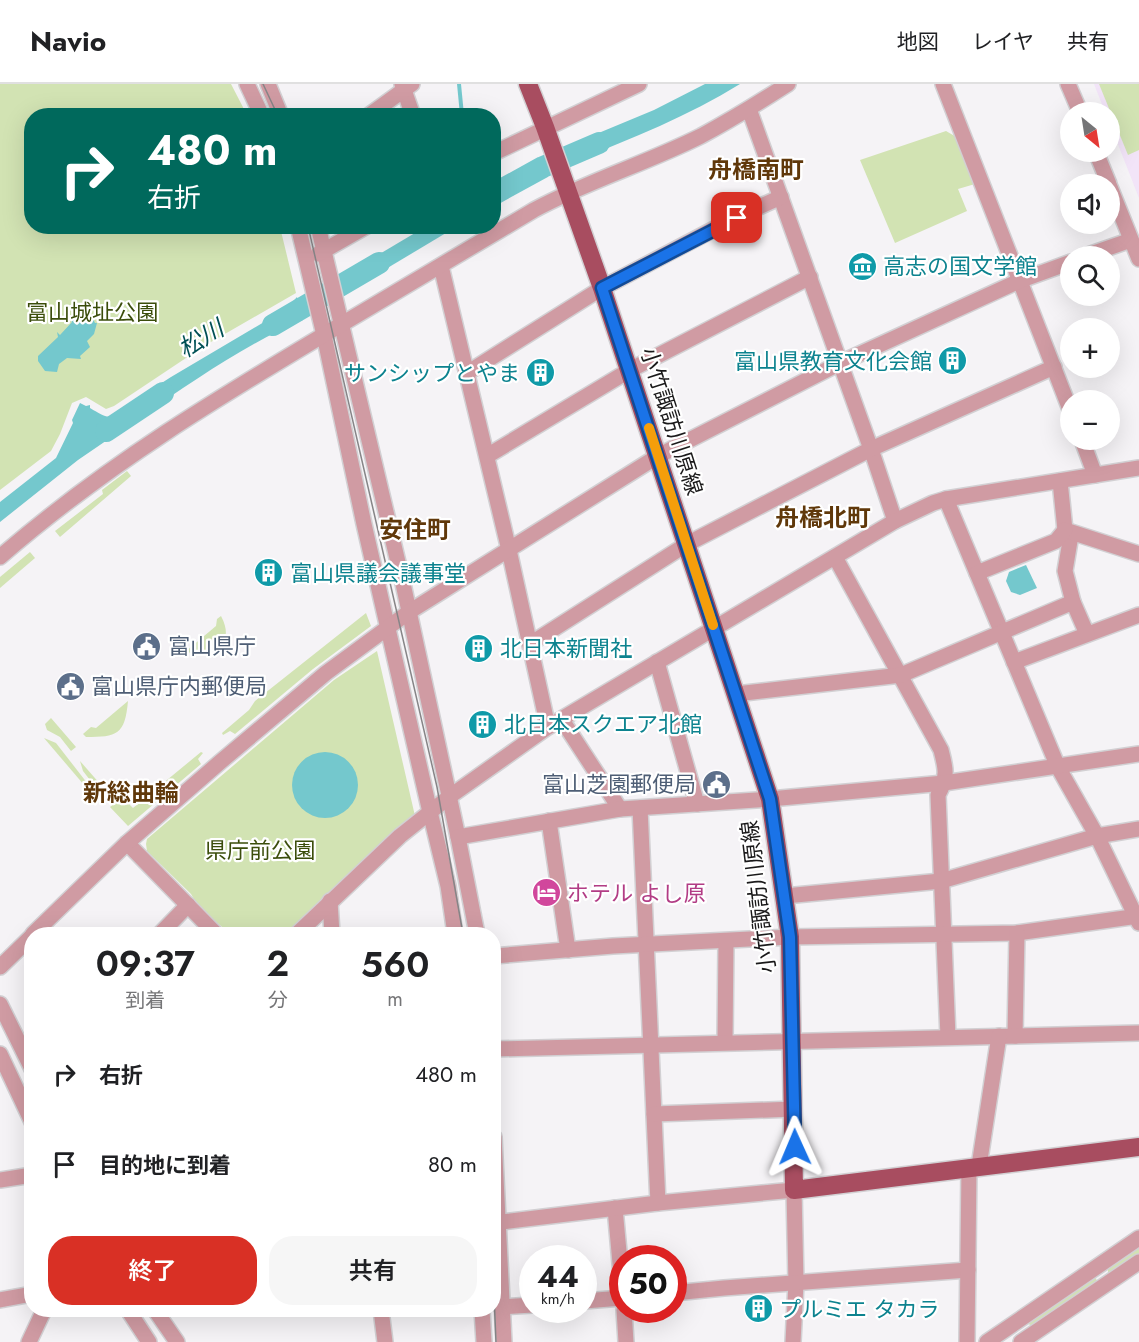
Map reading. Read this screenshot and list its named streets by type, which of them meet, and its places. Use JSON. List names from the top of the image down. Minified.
{"streets":{"main road":["小竹諏訪川原線"]},"districts":["舟橋南町","舟橋北町","安住町","新総曲輪"],"water":["松川"],"parks":["富山城址公園","県庁前公園"],"places":{"museum":["高志の国文学館"],"building":["富山県教育文化会館","サンシップとやま","富山県議会議事堂","北日本新聞社","北日本スクエア北館","プルミエ タカラ"],"public building":["富山県庁","富山県庁内郵便局","富山芝園郵便局"],"hotel":["ホテル よし原"]},"north":"bottom right","page":{"header":"Navio","nav":["地図","レイヤ","共有"],"map_buttons":["+","−"],"turn":["480 m","右折"],"eta":["09:37","到着","2","分","560","m"],"list":[{"name":"右折","value":"480 m"},{"name":"目的地に到着","value":"80 m"}],"buttons":["終了","共有"],"speed":"44 km/h","limit":"50"}}
